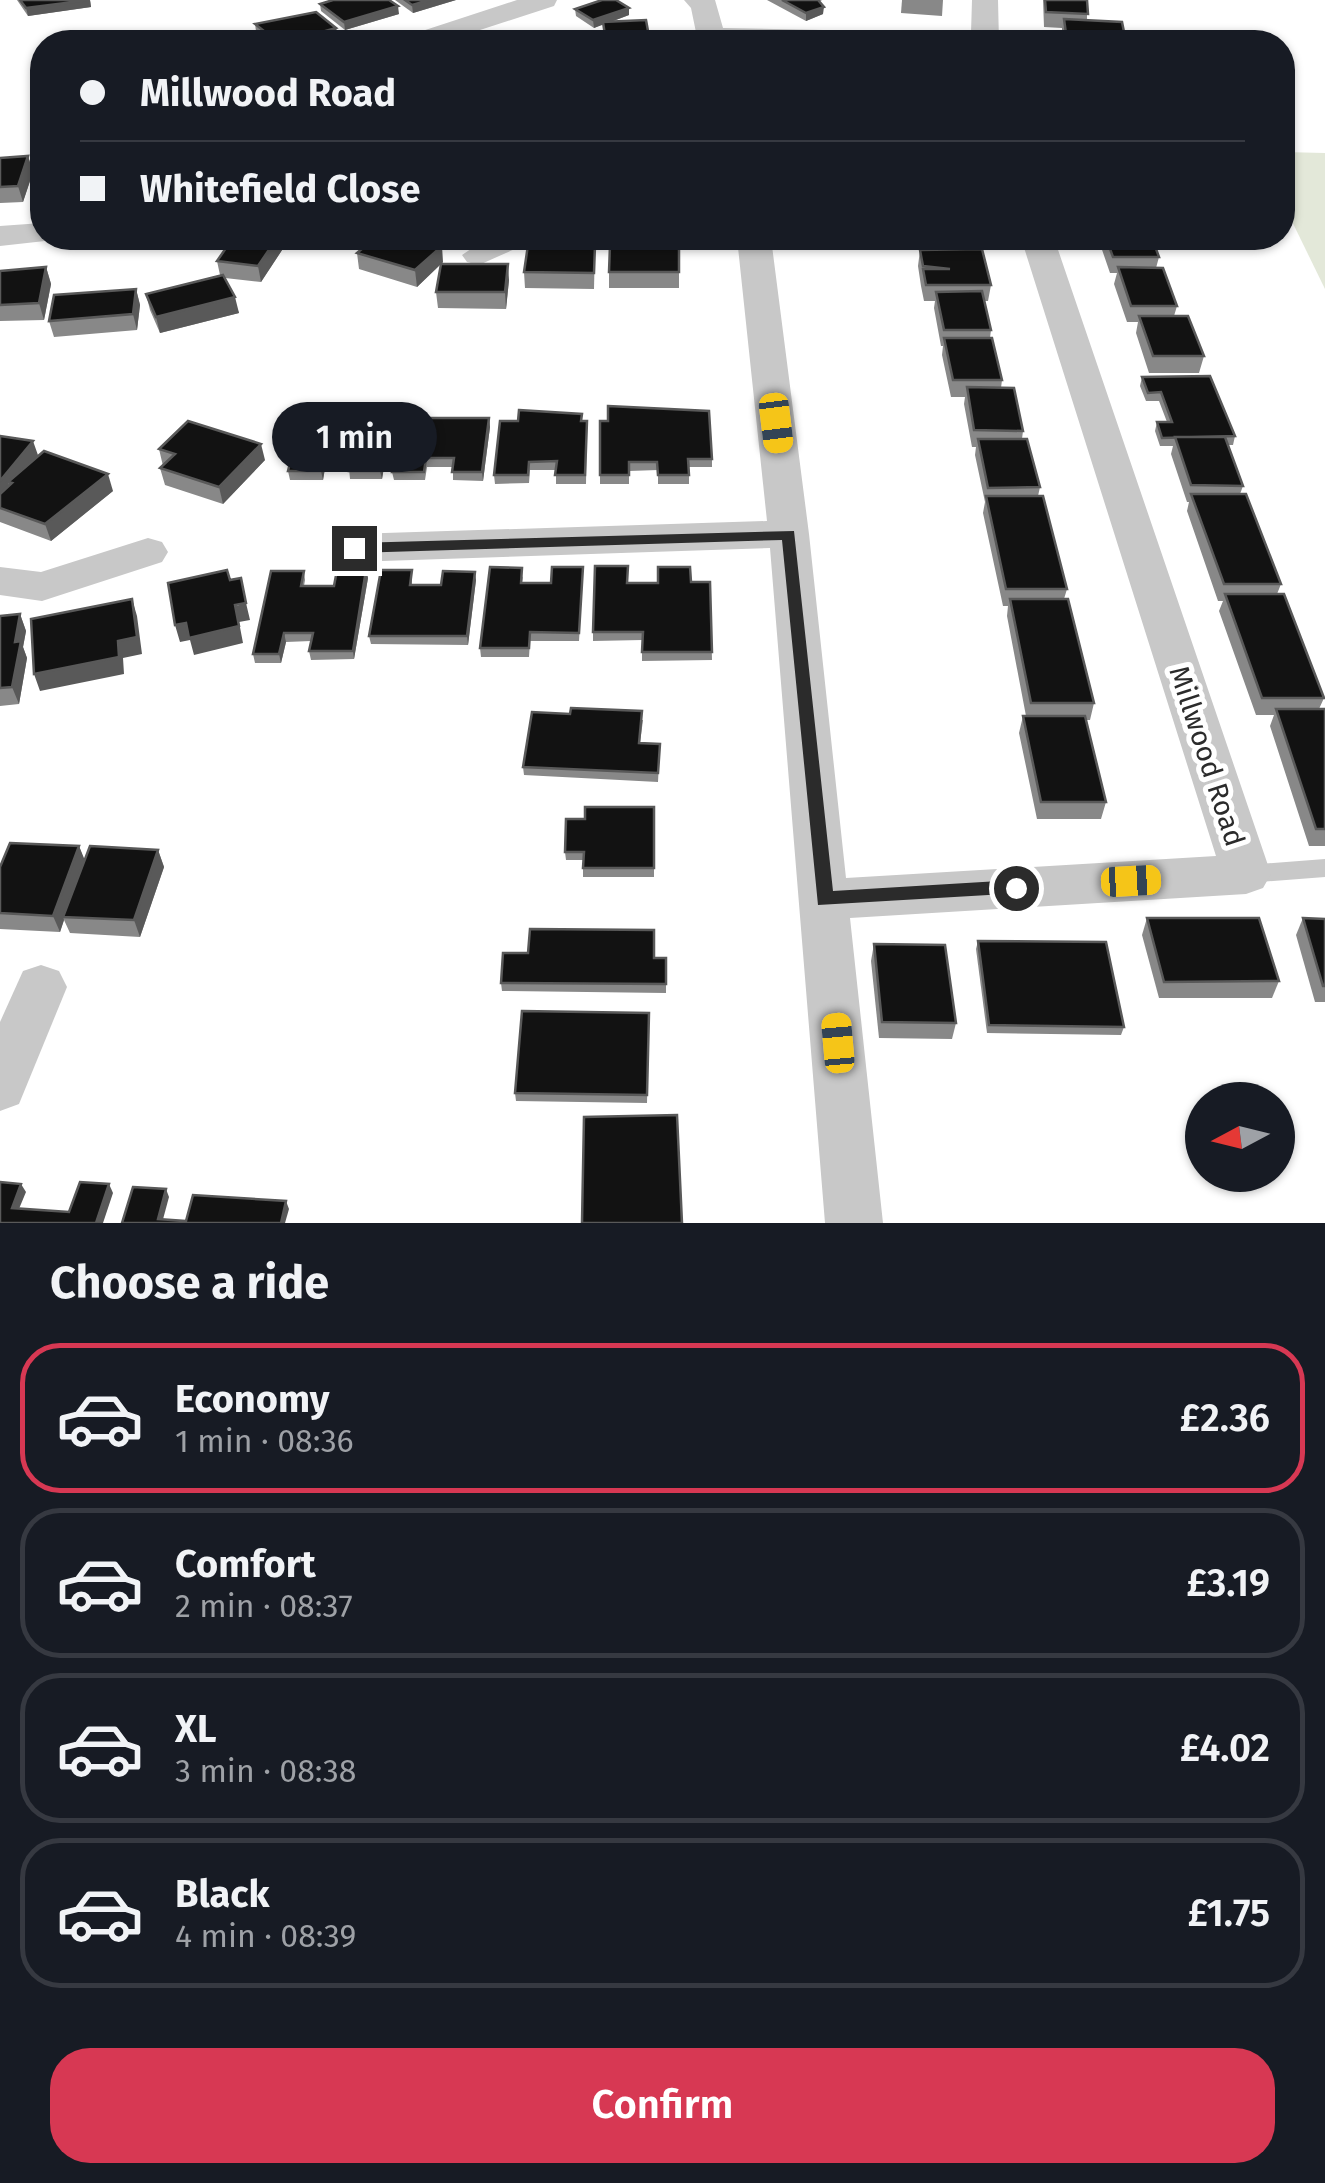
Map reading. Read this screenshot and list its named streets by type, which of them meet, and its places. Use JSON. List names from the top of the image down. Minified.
{"streets":{"street":["Millwood Road"]},"north":"left","page":{"banner":["Millwood Road","Whitefield Close"],"bubble":"1 min","heading":"Choose a ride","list":[{"name":"Economy","note":"1 min · 08:36","value":"£2.36"},{"name":"Comfort","note":"2 min · 08:37","value":"£3.19"},{"name":"XL","note":"3 min · 08:38","value":"£4.02"},{"name":"Black","note":"4 min · 08:39","value":"£1.75"}],"buttons":"Confirm"}}
